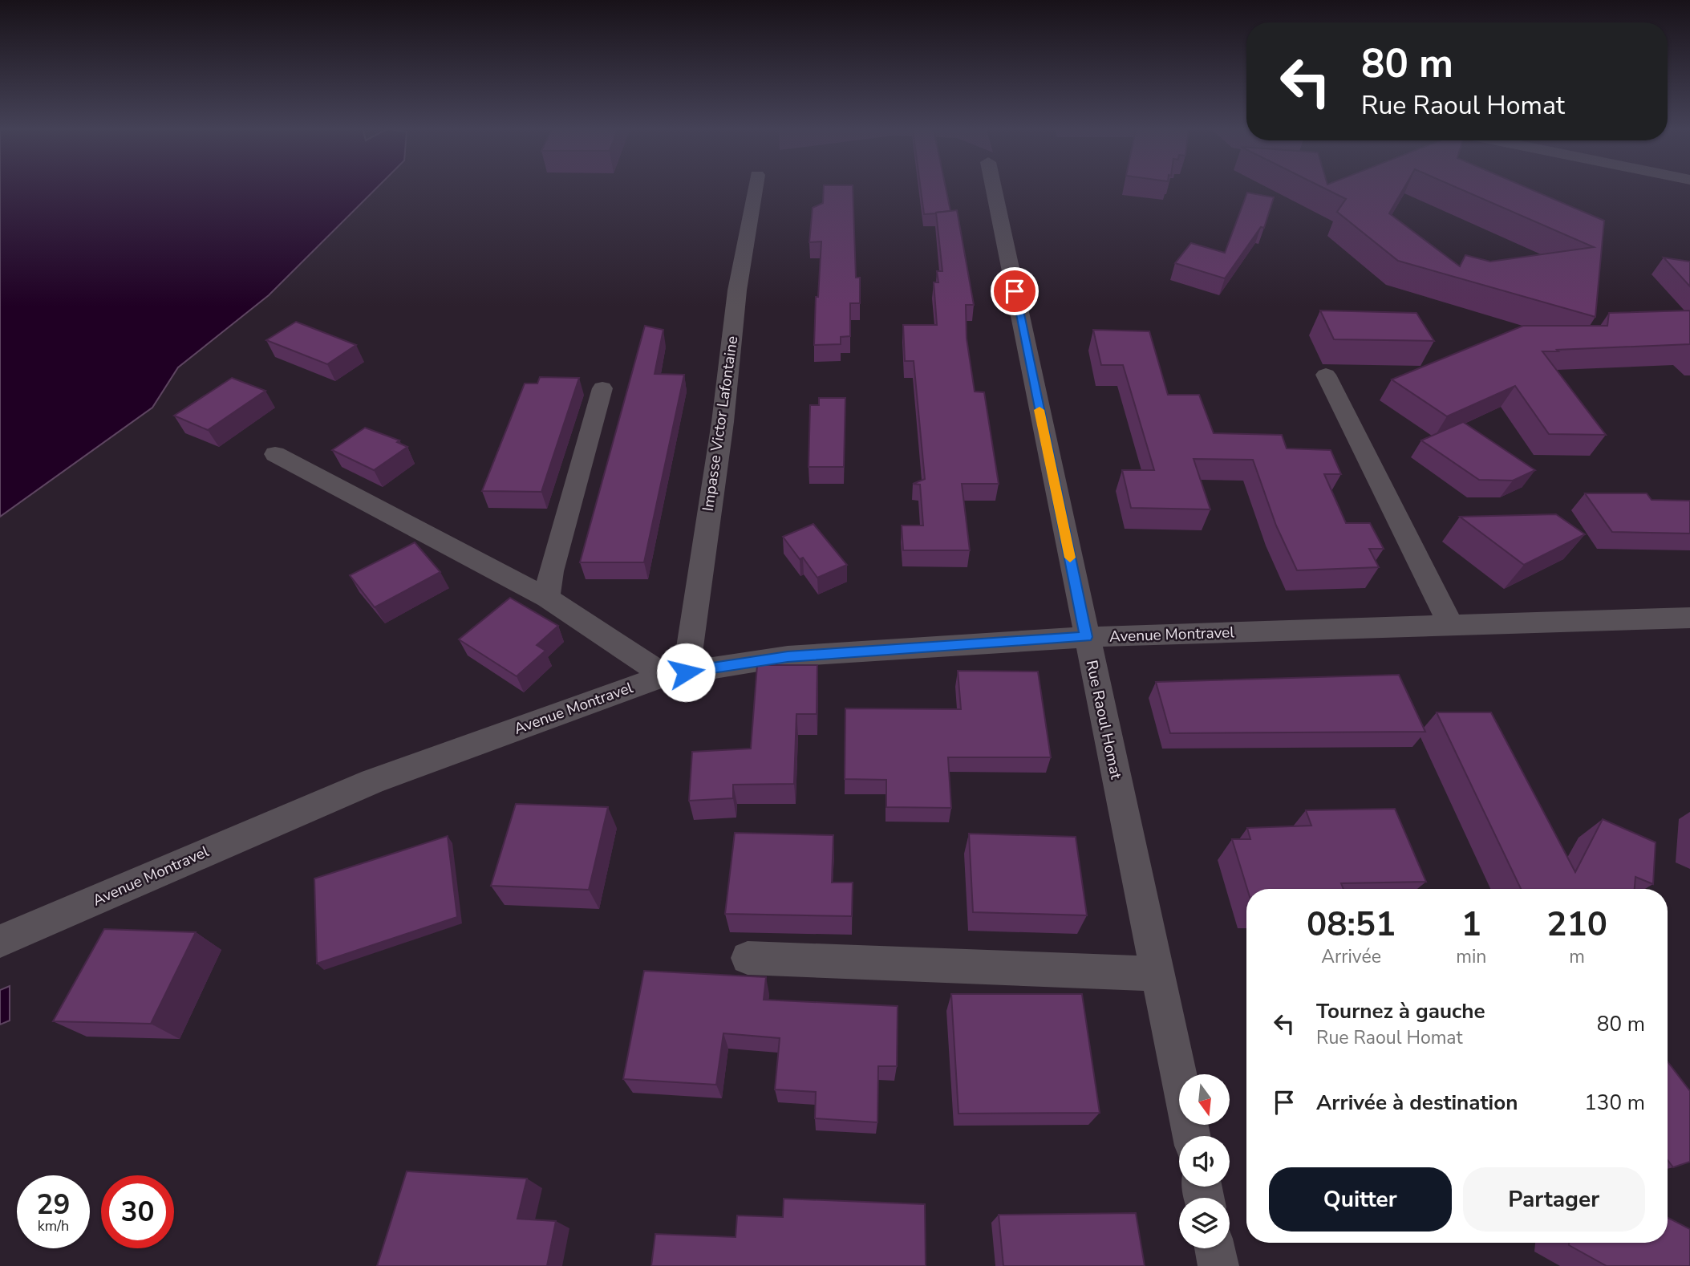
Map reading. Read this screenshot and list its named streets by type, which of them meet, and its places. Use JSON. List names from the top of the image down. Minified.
{"streets":{"street":["Impasse Victor Lafontaine","Avenue Montravel","Rue Raoul Homat"]},"crossings":[["Impasse Victor Lafontaine","Avenue Montravel"],["Avenue Montravel","Rue Raoul Homat"]],"north":"bottom","page":{"turn":["80 m","Rue Raoul Homat"],"eta":["08:51","Arrivée","1","min","210","m"],"list":[{"name":"Tournez à gauche","note":"Rue Raoul Homat","value":"80 m"},{"name":"Arrivée à destination","value":"130 m"}],"buttons":["Quitter","Partager"],"speed":"29 km/h","limit":"30"}}
